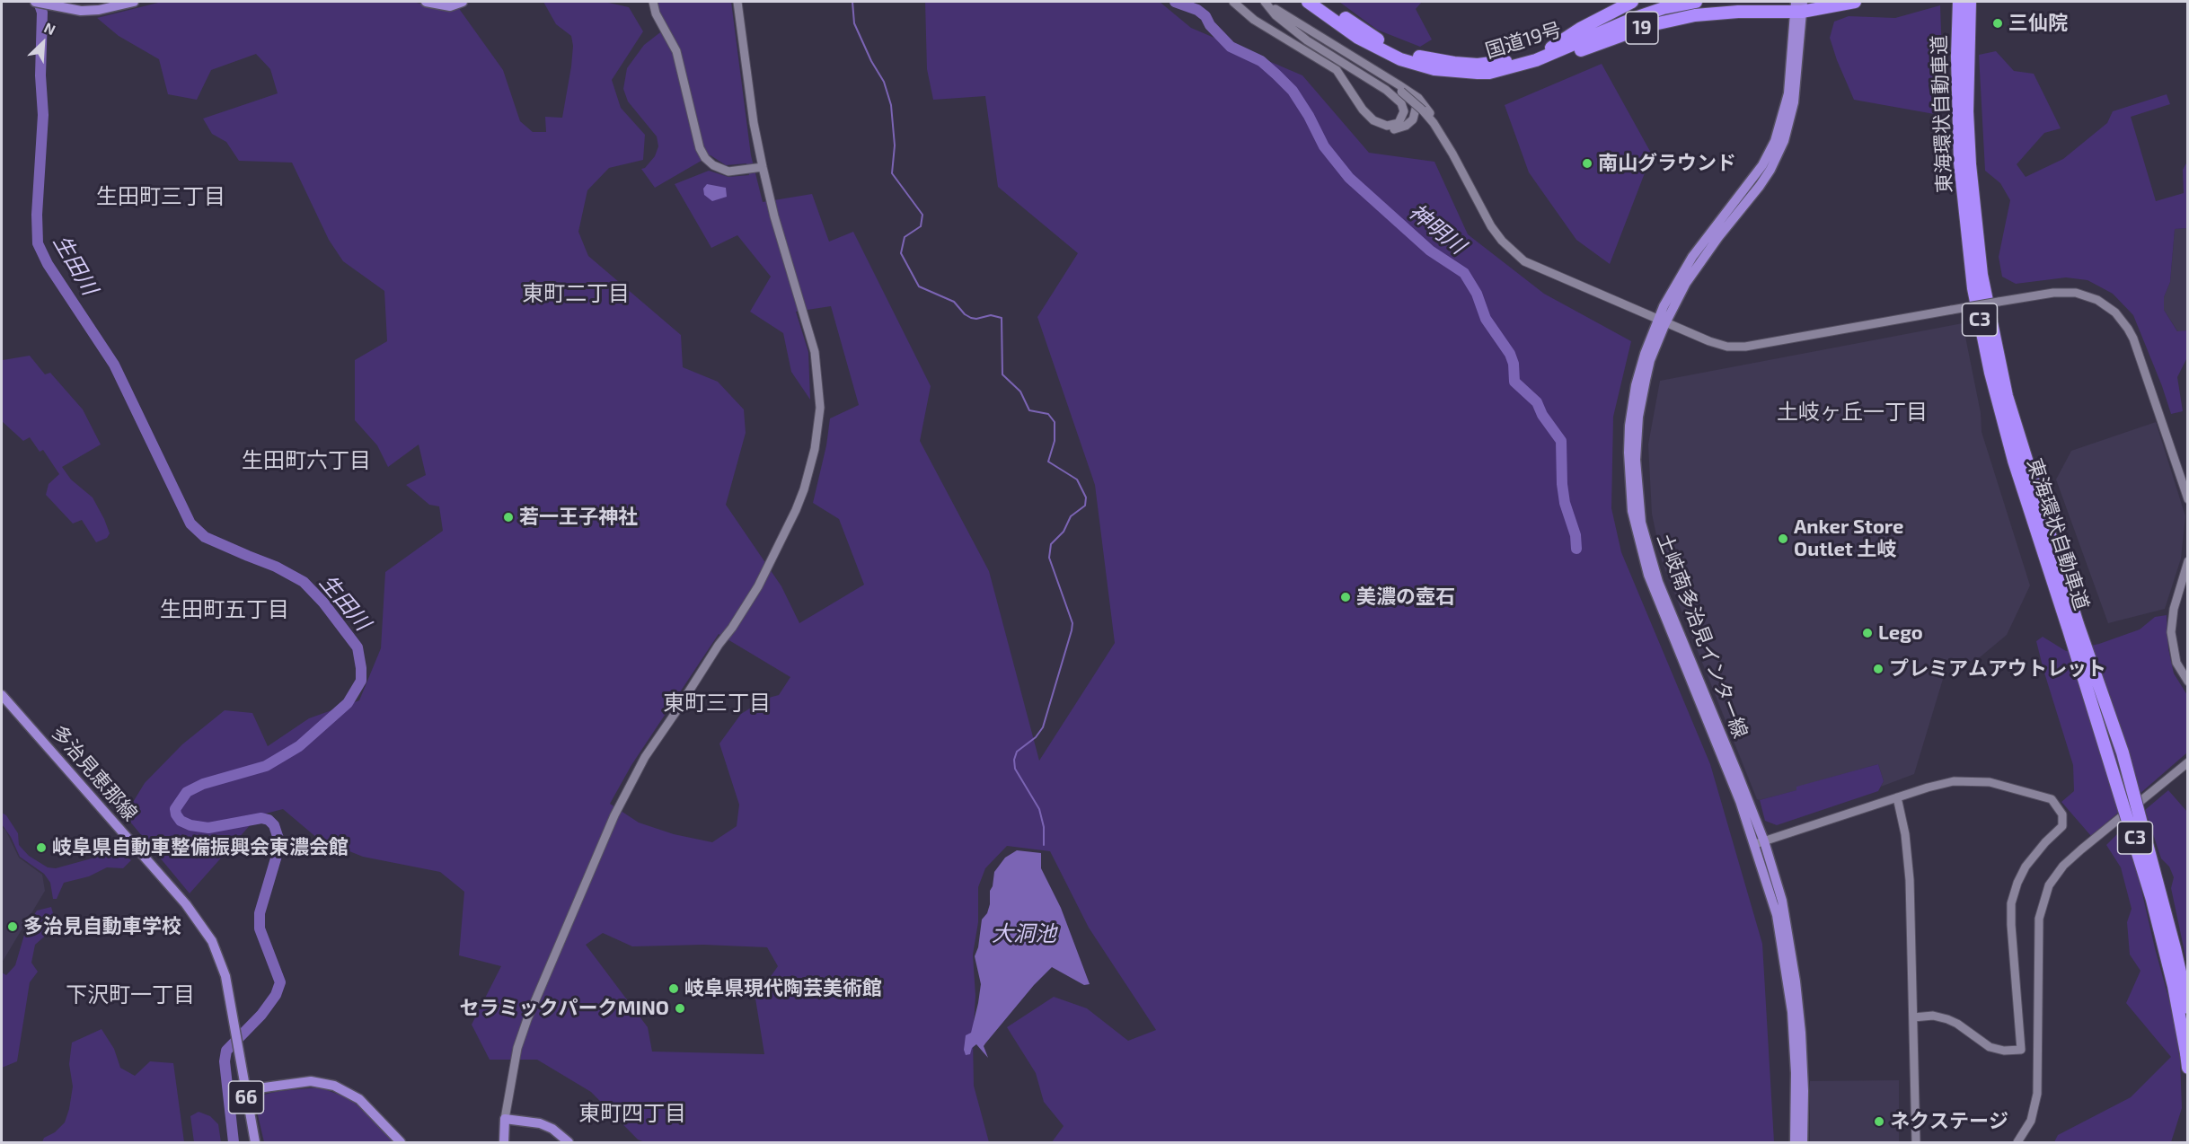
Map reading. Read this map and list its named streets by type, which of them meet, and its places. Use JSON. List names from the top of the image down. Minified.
{"streets":{"highway":["19","国道19号","東海環状自動車道","C3"],"main road":["土岐南多治見インター線","多治見恵那線","66"]},"crossings":[["19","国道19号"],["19","土岐南多治見インター線"]],"districts":["生田町三丁目","東町二丁目","土岐ヶ丘一丁目","生田町六丁目","生田町五丁目","東町三丁目","下沢町一丁目","東町四丁目"],"water":["神明川","生田川","大洞池"],"places":["三仙院","南山グラウンド","若一王子神社","Anker Store Outlet 土岐","美濃の壺石","Lego","プレミアムアウトレット","岐阜県自動車整備振興会東濃会館","多治見自動車学校","岐阜県現代陶芸美術館","セラミックパークMINO","ネクステージ"],"north":"top right"}
